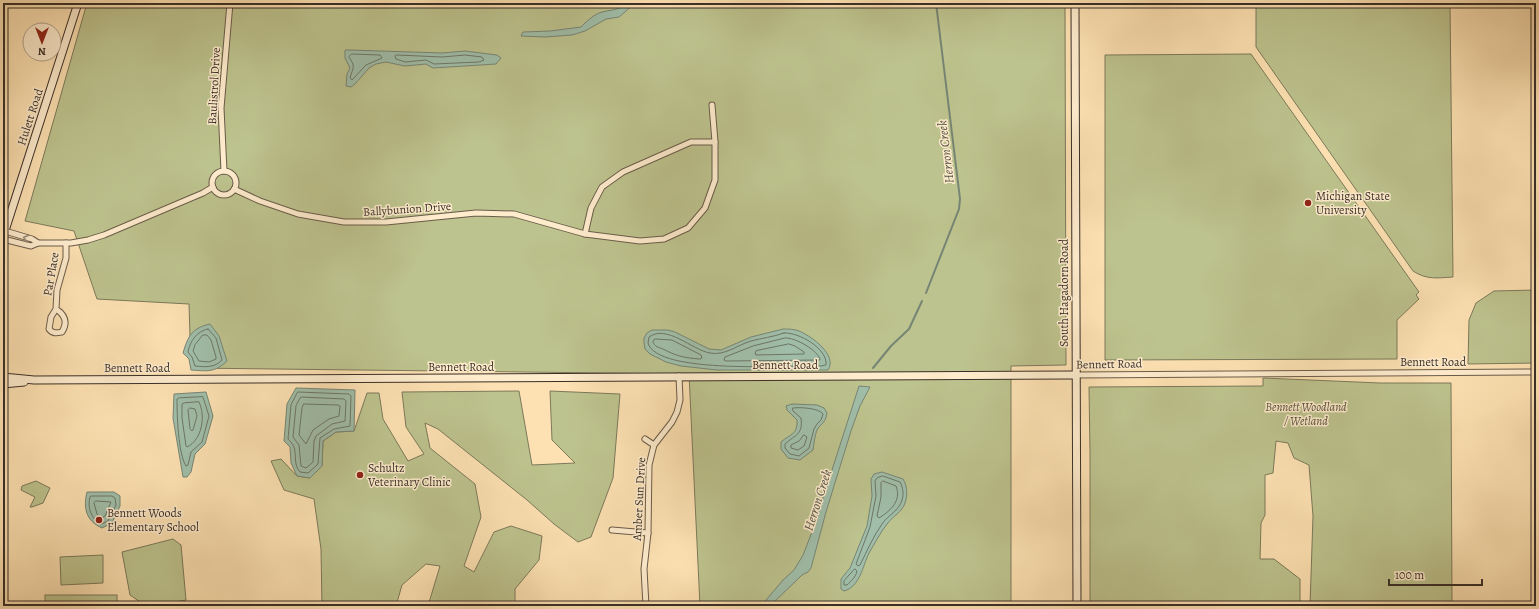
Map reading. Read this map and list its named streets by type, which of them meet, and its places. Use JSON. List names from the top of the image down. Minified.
{"streets":{"street":["Baulistrol Drive","Hulett Road","Ballybunion Drive","Par Place","South Hagadorn Road","Bennett Road","Amber Sun Drive"]},"crossings":[["Baulistrol Drive","Ballybunion Drive"],["South Hagadorn Road","Bennett Road"],["Bennett Road","Amber Sun Drive"]],"water":["Herron Creek"],"parks":["Bennett Woodland / Wetland"],"places":["Michigan State University","Schultz Veterinary Clinic","Bennett Woods Elementary School"],"scale_bar":"100 m","north":"bottom"}
